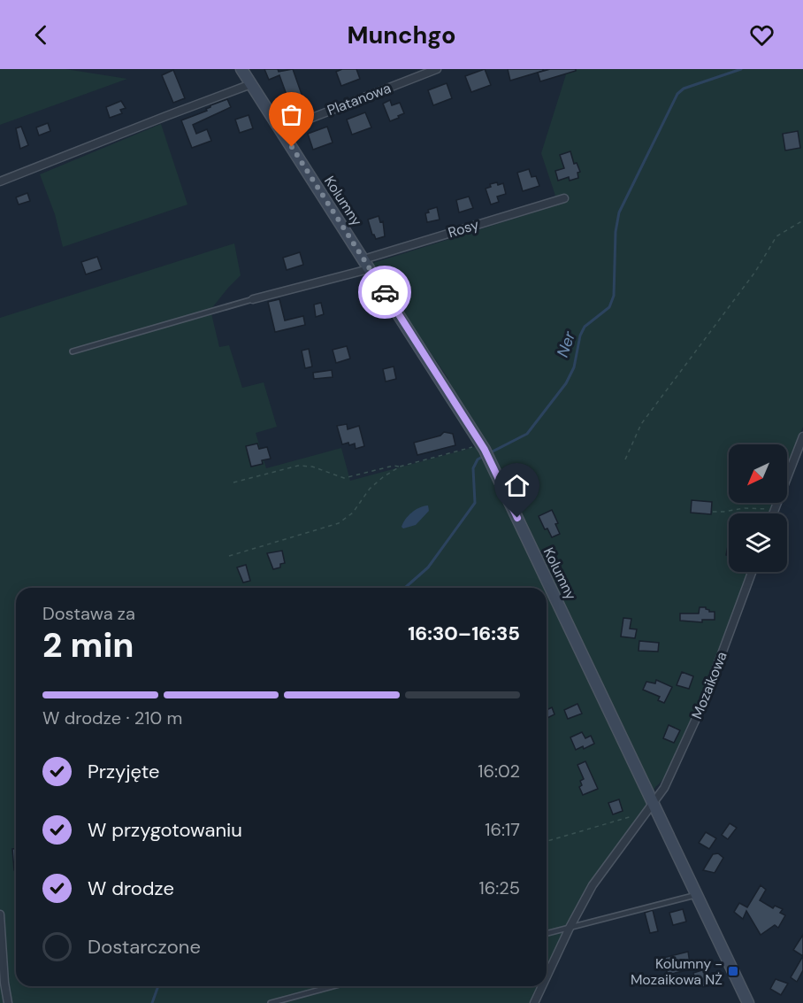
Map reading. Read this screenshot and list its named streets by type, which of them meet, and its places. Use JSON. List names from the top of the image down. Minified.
{"streets":{"street":["Platanowa","Kolumny","Rosy","Mozaikowa"]},"crossings":[["Platanowa","Kolumny"],["Kolumny","Rosy"],["Kolumny","Mozaikowa"]],"water":["Ner"],"places":{"transit":["Kolumny - Mozaikowa NŻ"]},"north":"bottom left","page":{"header":"Munchgo","heading":["2 min","Dostawa za","16:30–16:35"],"bar":"W drodze · 210 m","list":[["Przyjęte","16:02"],["W przygotowaniu","16:17"],["W drodze","16:25"],"Dostarczone"]}}
